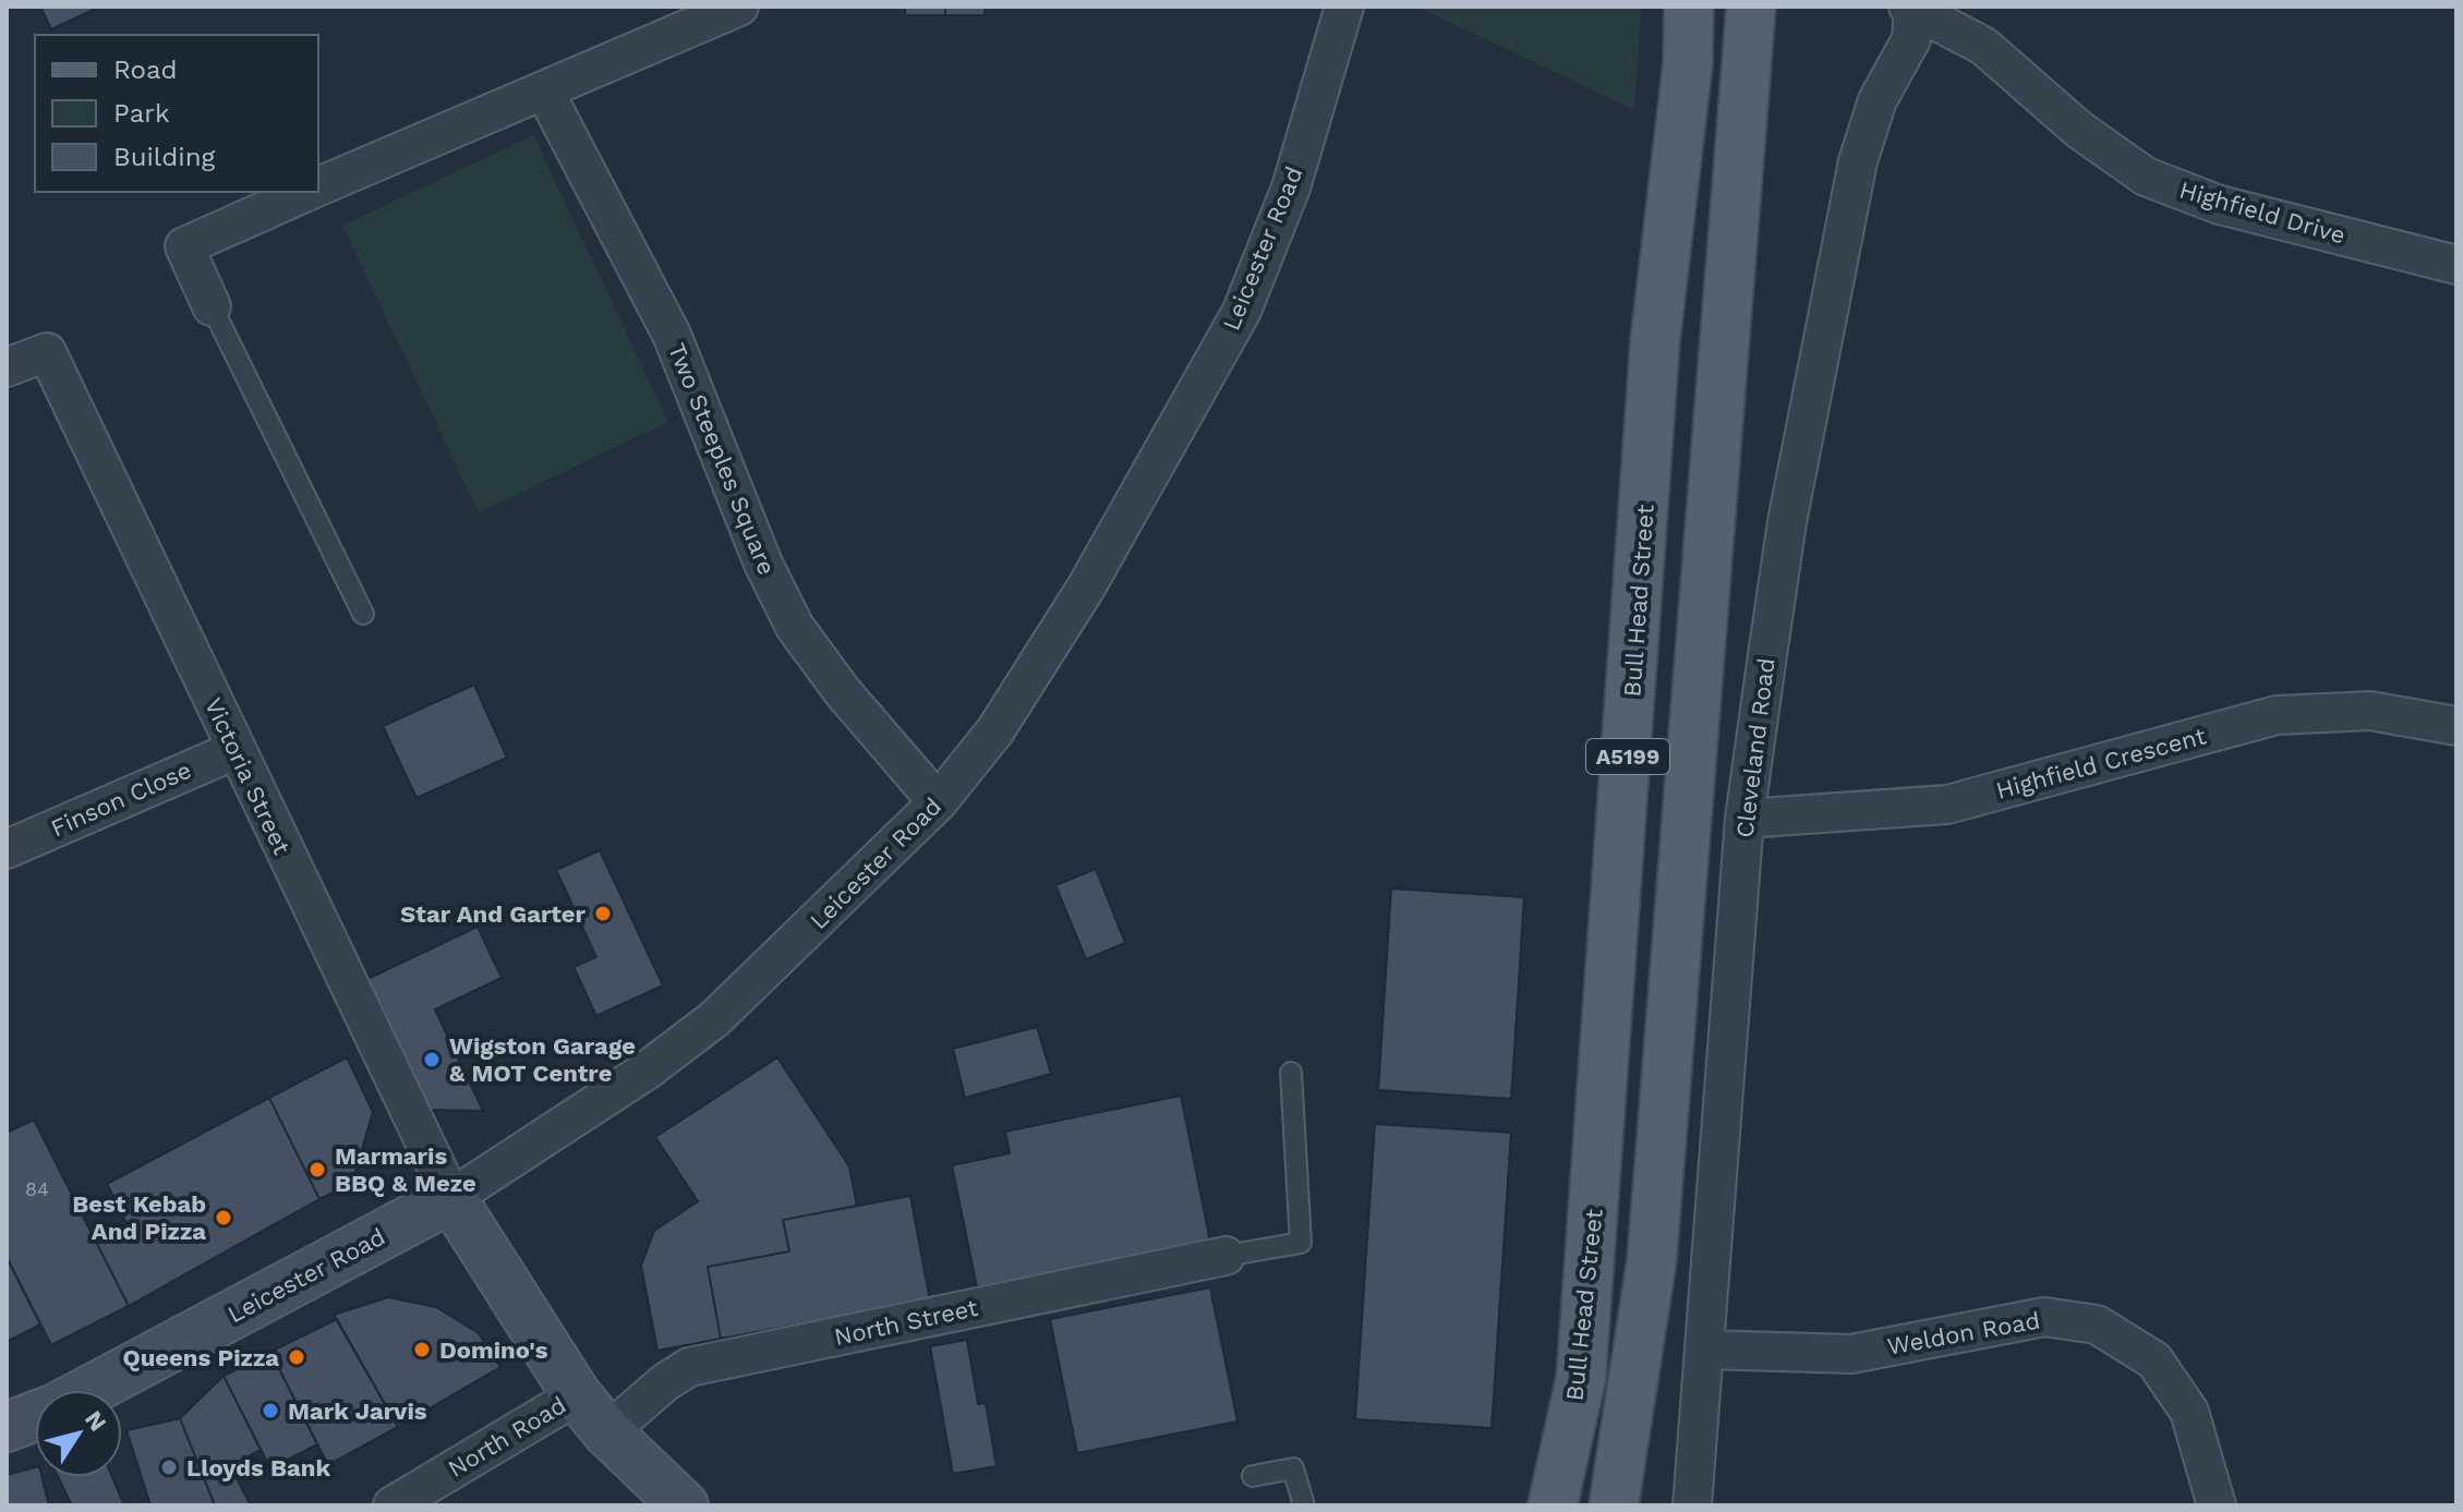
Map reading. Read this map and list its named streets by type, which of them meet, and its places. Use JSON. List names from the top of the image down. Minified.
{"streets":{"main road":["Leicester Road","Bull Head Street","A5199"],"street":["Highfield Drive","Two Steeples Square","Cleveland Road","Highfield Crescent","Victoria Street","Finson Close","North Street","Weldon Road","North Road"]},"crossings":[["Highfield Drive","Cleveland Road"],["Leicester Road","Two Steeples Square"],["Leicester Road","Victoria Street"],["Cleveland Road","Highfield Crescent"],["Cleveland Road","Weldon Road"],["Victoria Street","Finson Close"]],"places":["Star And Garter","Wigston Garage & MOT Centre","Marmaris BBQ & Meze","Best Kebab And Pizza","Domino's","Queens Pizza","Mark Jarvis","Lloyds Bank"],"house_numbers":["84"],"legend":["Road","Park","Building"],"north":"top right"}
